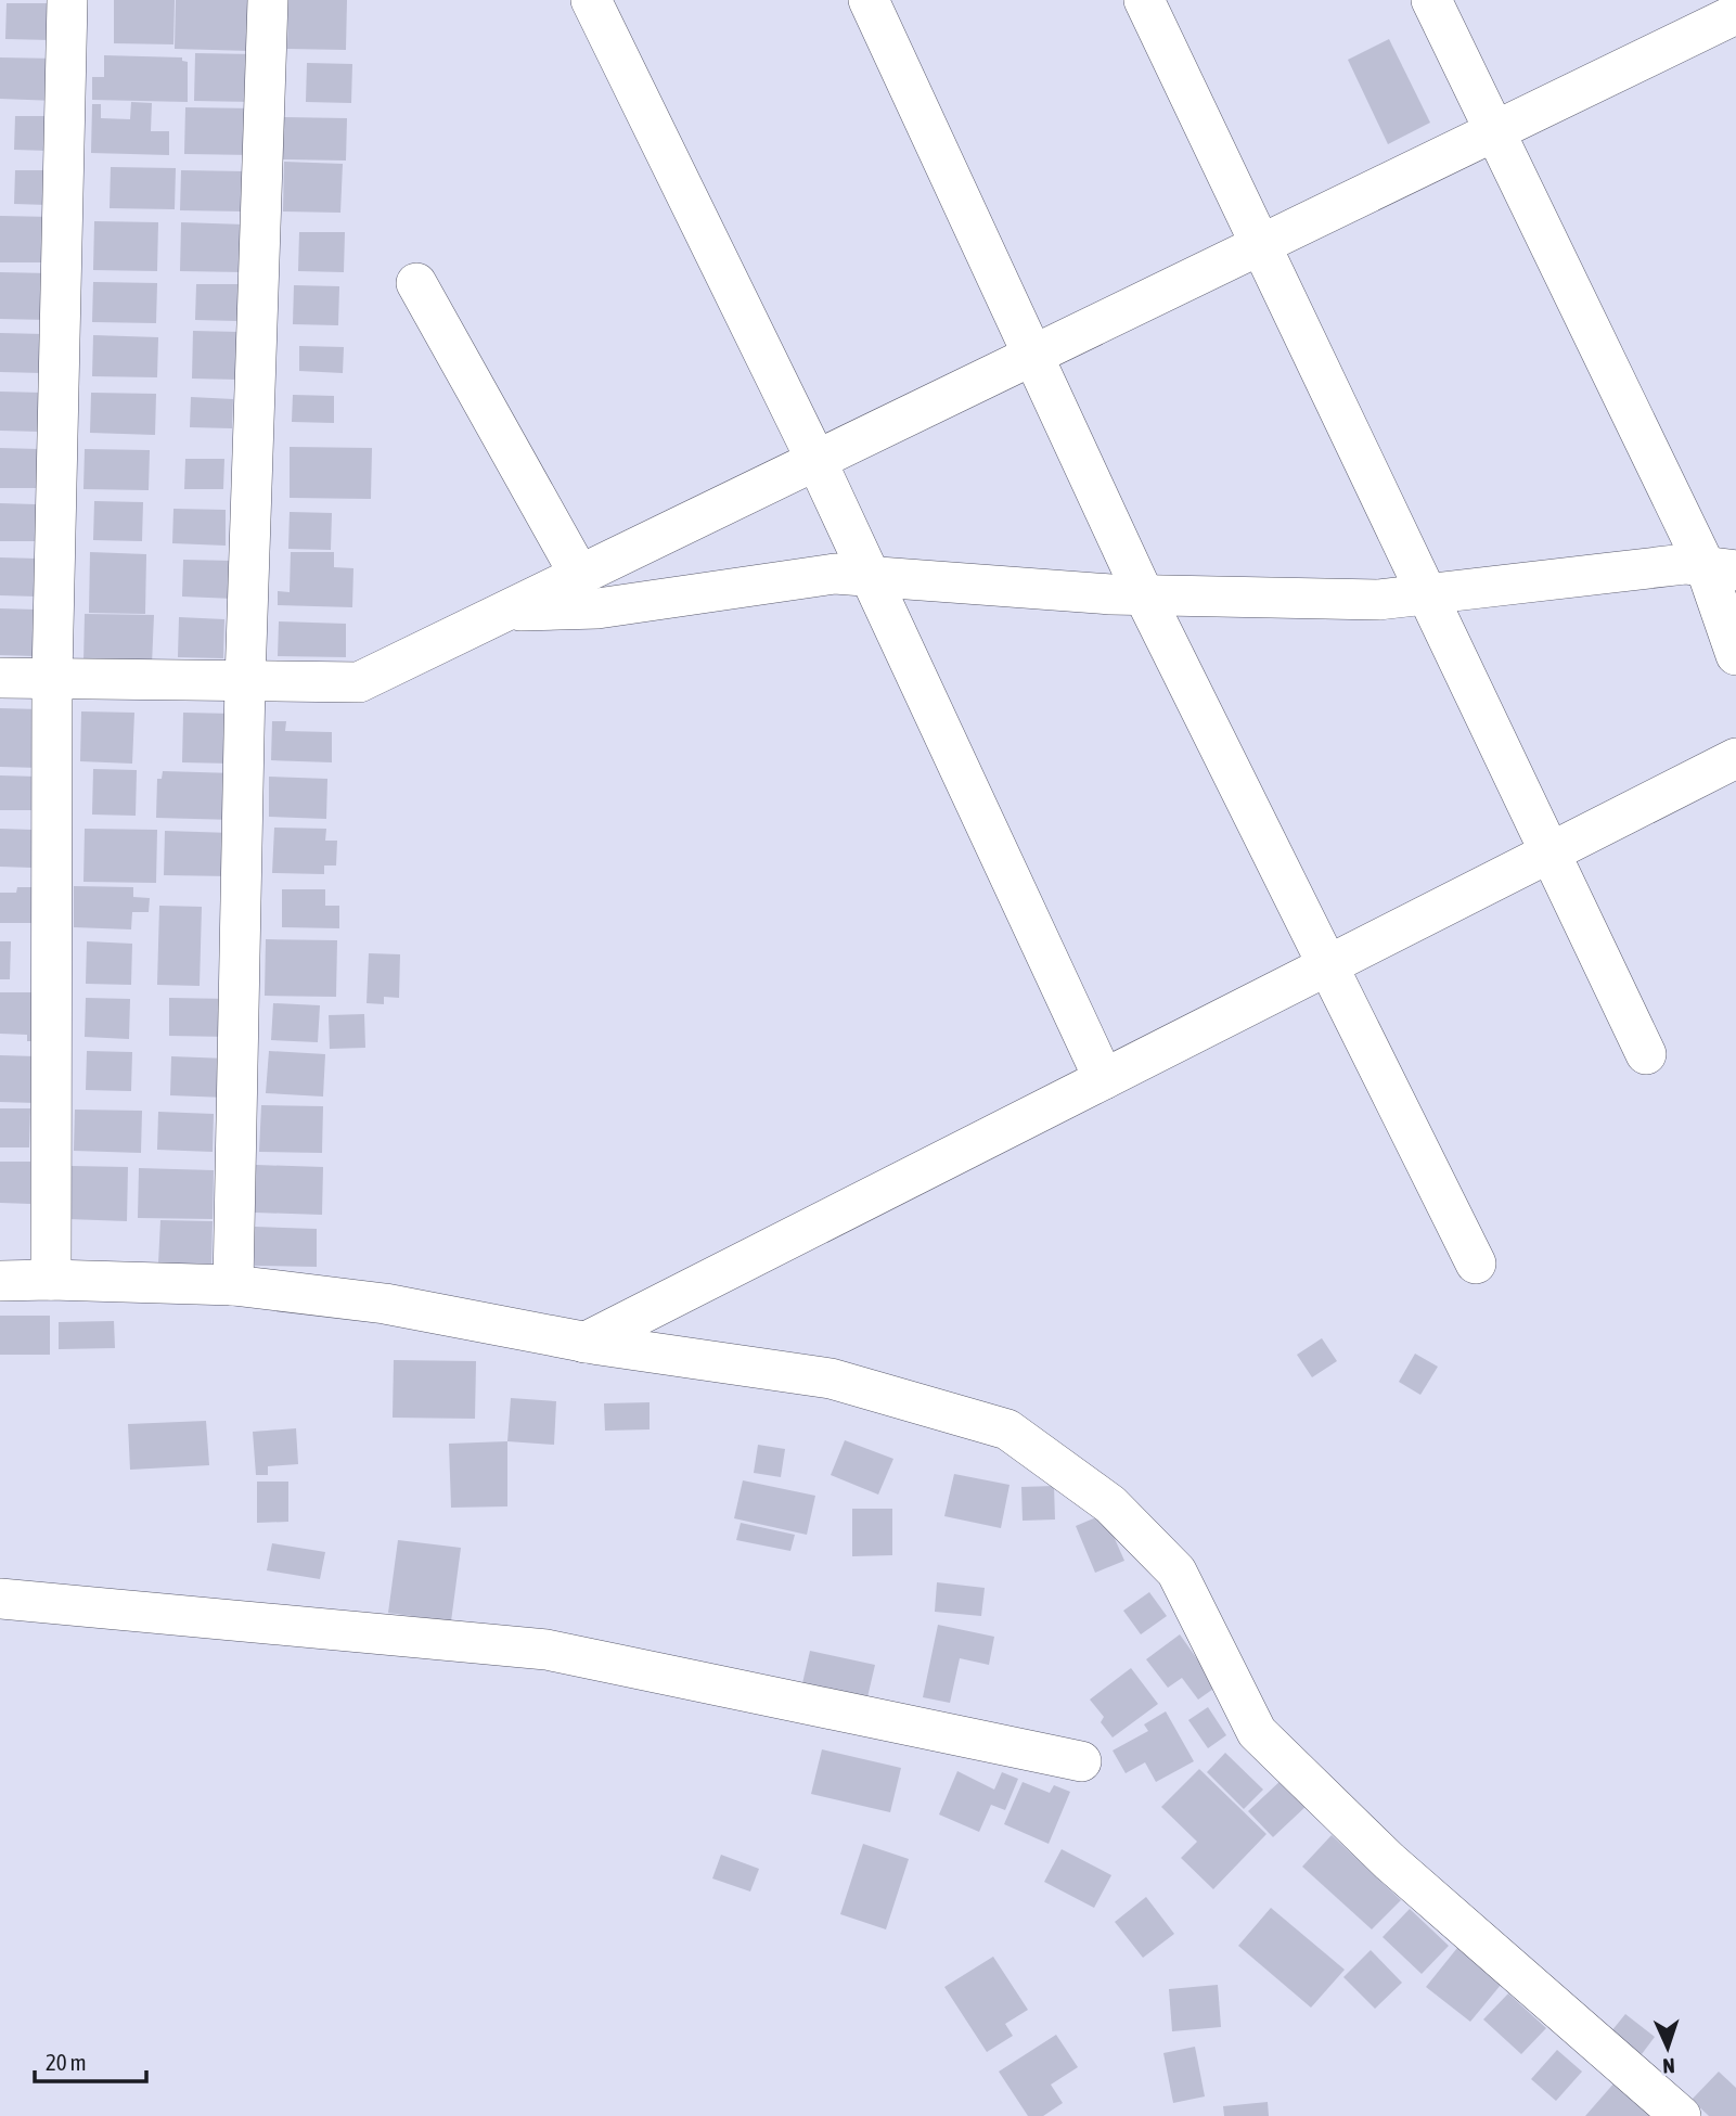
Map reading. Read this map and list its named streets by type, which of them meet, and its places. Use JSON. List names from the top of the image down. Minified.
{"scale_bar":"20 m","north":"bottom"}
